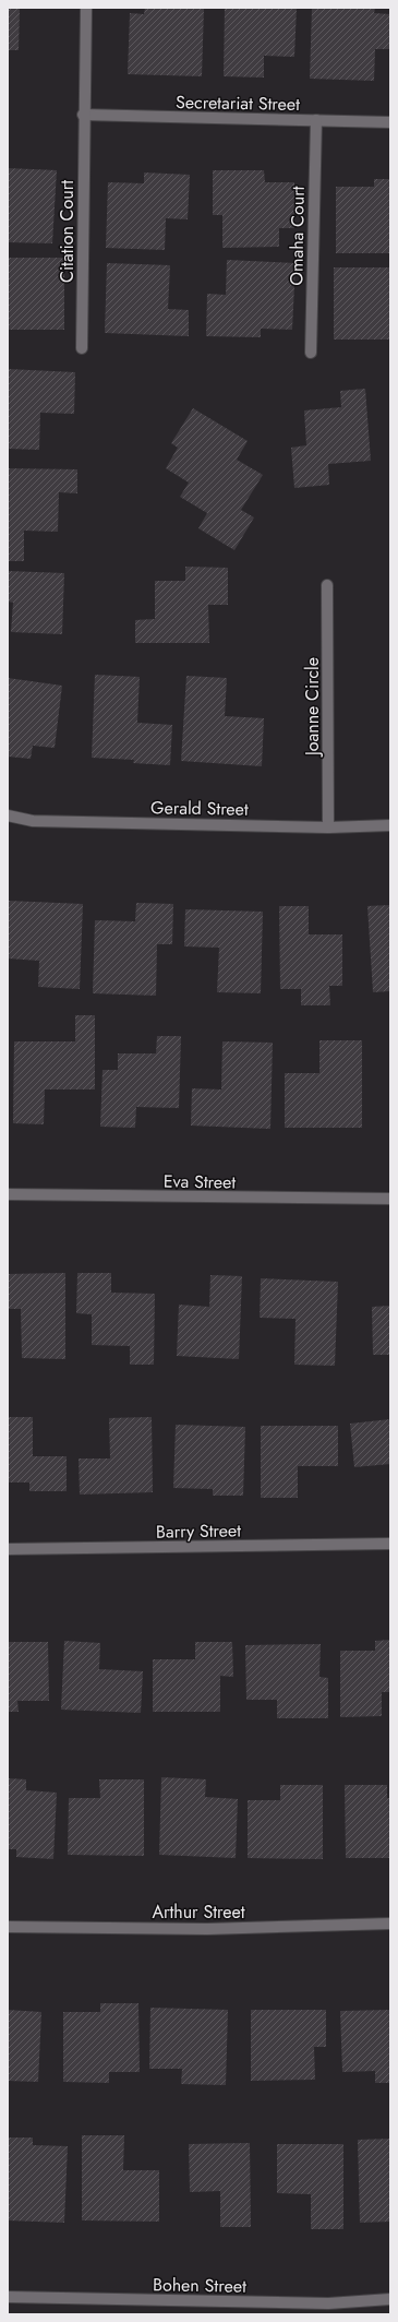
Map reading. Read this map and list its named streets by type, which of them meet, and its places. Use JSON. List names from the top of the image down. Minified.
{"streets":{"street":["Secretariat Street","Citation Court","Omaha Court","Joanne Circle","Gerald Street","Eva Street","Barry Street","Arthur Street","Bohen Street"]},"crossings":[["Secretariat Street","Citation Court"],["Secretariat Street","Omaha Court"],["Joanne Circle","Gerald Street"]]}
